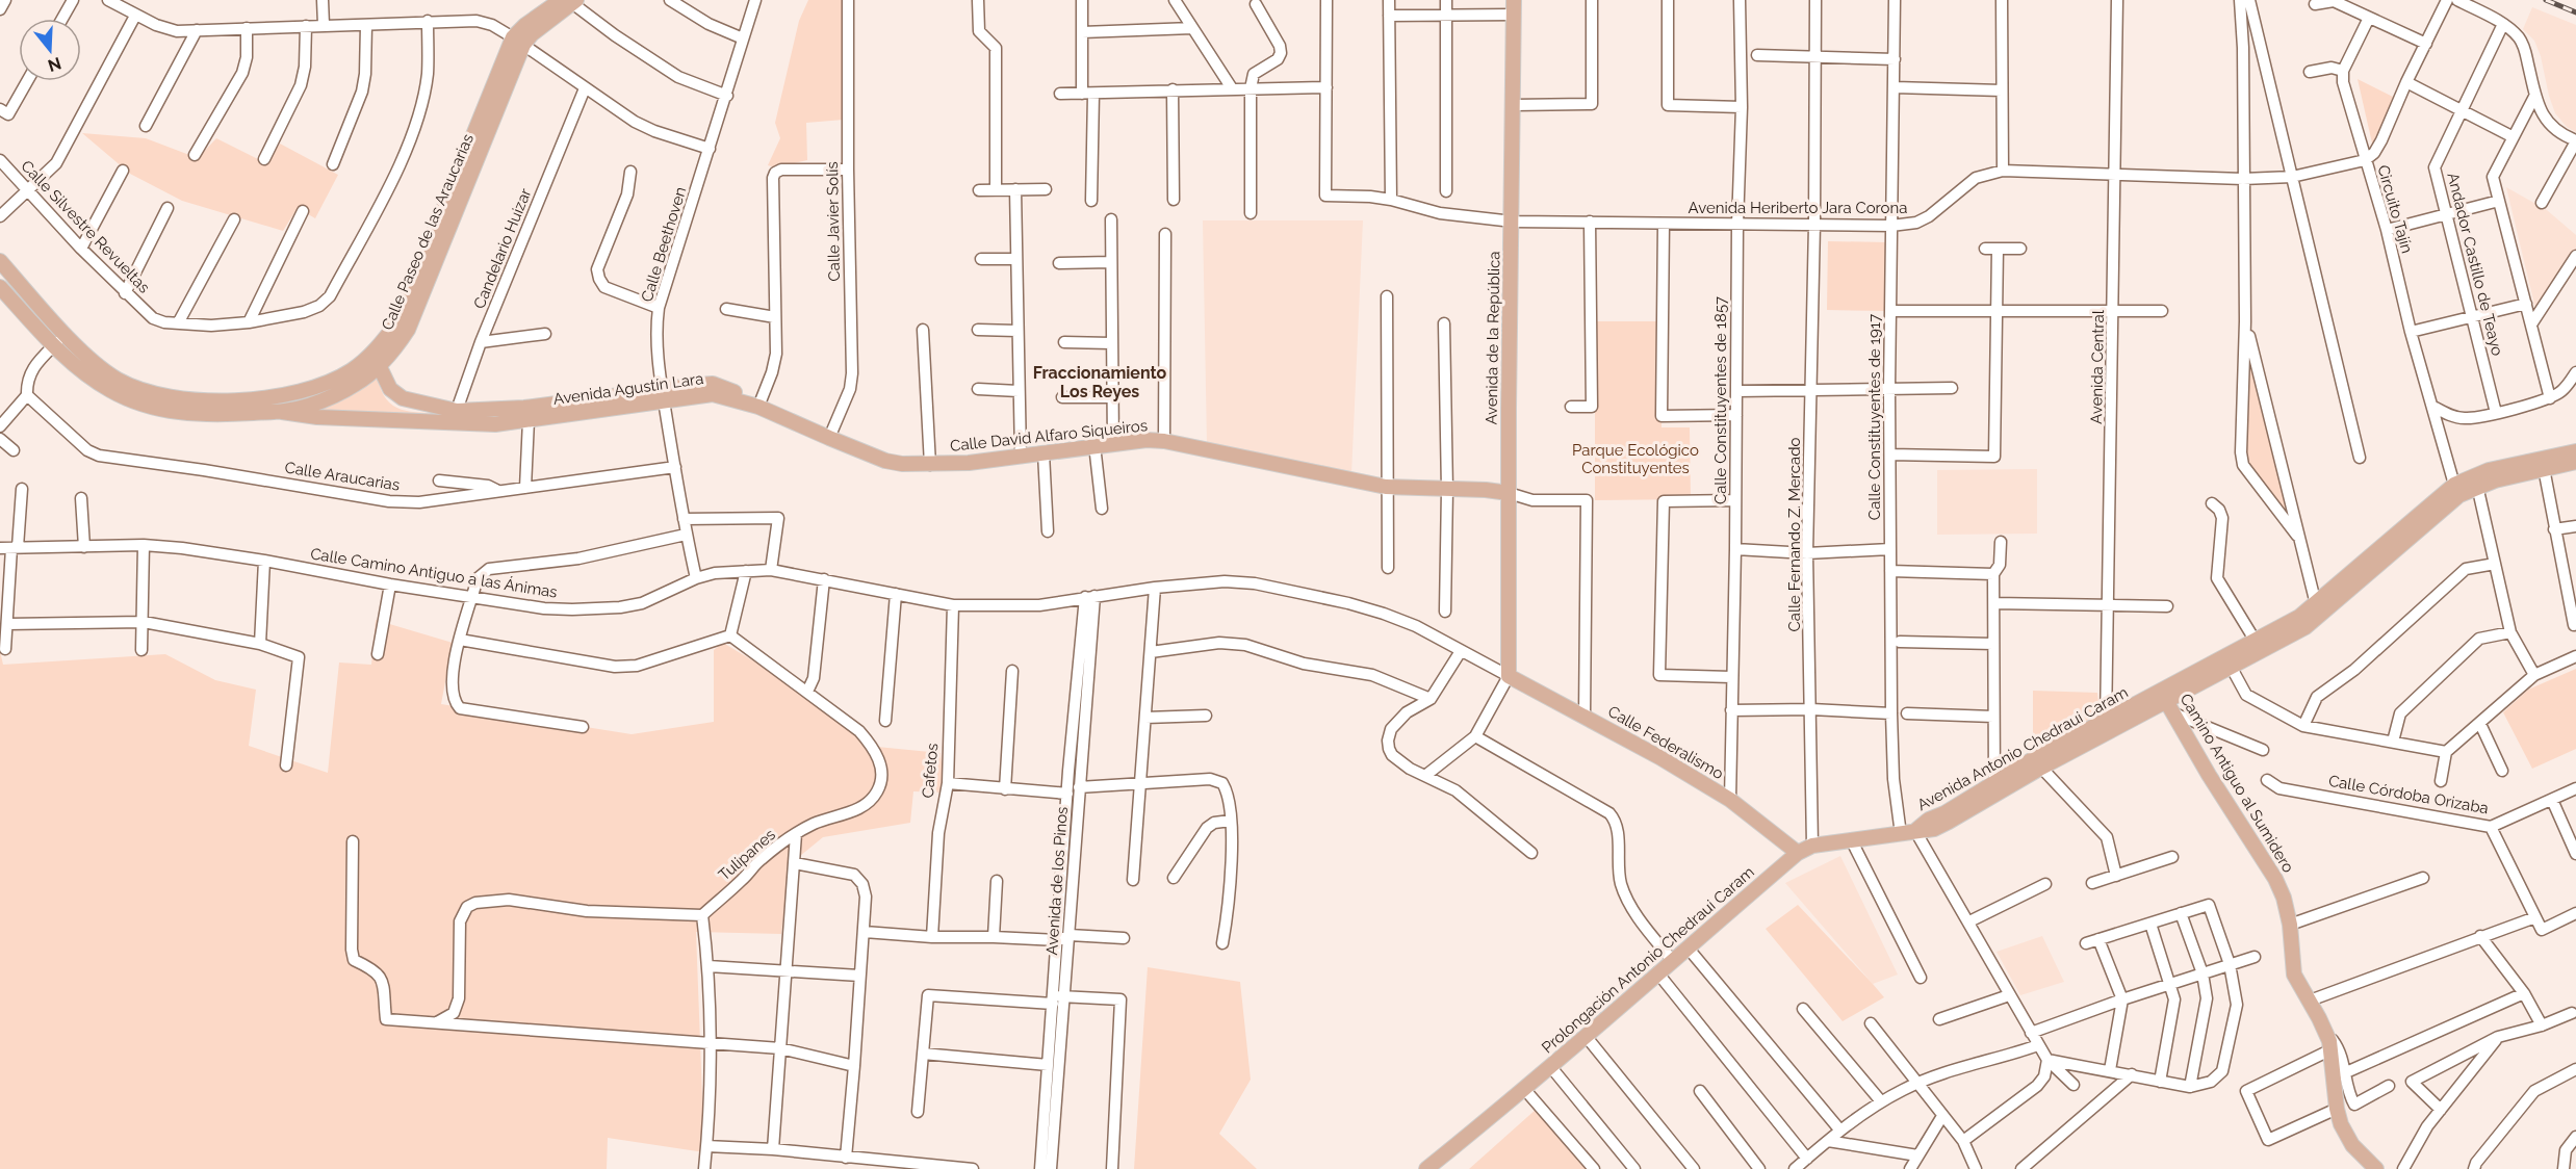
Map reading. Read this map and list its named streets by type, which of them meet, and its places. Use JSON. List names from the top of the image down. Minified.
{"streets":{"main road":["Calle Paseo de las Araucarias","Avenida de la República","Avenida Agustín Lara","Calle David Alfaro Siqueiros","Calle Federalismo","Avenida Antonio Chedraui Caram","Camino Antiguo al Sumidero","Prolongación Antonio Chedraui Caram"],"street":["Avenida Heriberto Jara Corona","Circuito Tajín","Calle Javier Solís","Calle Silvestre Revueltas","Calle Beethoven","Candelario Huizar","Andador Castillo de Teayo","Avenida Central","Calle Constituyentes de 1857","Calle Constituyentes de 1917","Calle Araucarias","Calle Fernando Z. Mercado","Calle Camino Antiguo a las Ánimas","Cafetos","Calle Córdoba Orizaba","Tulipanes","Avenida de los Pinos"]},"crossings":[["Avenida Heriberto Jara Corona","Circuito Tajín"],["Avenida Heriberto Jara Corona","Avenida de la República"],["Avenida Heriberto Jara Corona","Avenida Central"],["Avenida Heriberto Jara Corona","Calle Constituyentes de 1857"],["Avenida Heriberto Jara Corona","Calle Constituyentes de 1917"],["Avenida Heriberto Jara Corona","Calle Fernando Z. Mercado"],["Circuito Tajín","Avenida Antonio Chedraui Caram"],["Calle Javier Solís","Calle David Alfaro Siqueiros"],["Calle Paseo de las Araucarias","Avenida Agustín Lara"],["Calle Beethoven","Avenida Agustín Lara"],["Calle Beethoven","Calle Araucarias"],["Calle Beethoven","Calle Camino Antiguo a las Ánimas"],["Candelario Huizar","Avenida Agustín Lara"],["Avenida de la República","Calle David Alfaro Siqueiros"],["Avenida de la República","Calle Camino Antiguo a las Ánimas"],["Avenida de la República","Calle Federalismo"],["Avenida Central","Avenida Antonio Chedraui Caram"],["Avenida Agustín Lara","Calle David Alfaro Siqueiros"],["Calle Constituyentes de 1857","Calle Federalismo"],["Calle Constituyentes de 1917","Prolongación Antonio Chedraui Caram"],["Calle Fernando Z. Mercado","Prolongación Antonio Chedraui Caram"],["Calle Camino Antiguo a las Ánimas","Calle Federalismo"],["Calle Camino Antiguo a las Ánimas","Cafetos"],["Calle Camino Antiguo a las Ánimas","Avenida de los Pinos"],["Calle Federalismo","Prolongación Antonio Chedraui Caram"],["Avenida Antonio Chedraui Caram","Camino Antiguo al Sumidero"],["Avenida Antonio Chedraui Caram","Prolongación Antonio Chedraui Caram"]],"districts":["Fraccionamiento Los Reyes"],"parks":["Parque Ecológico Constituyentes"],"north":"bottom"}
